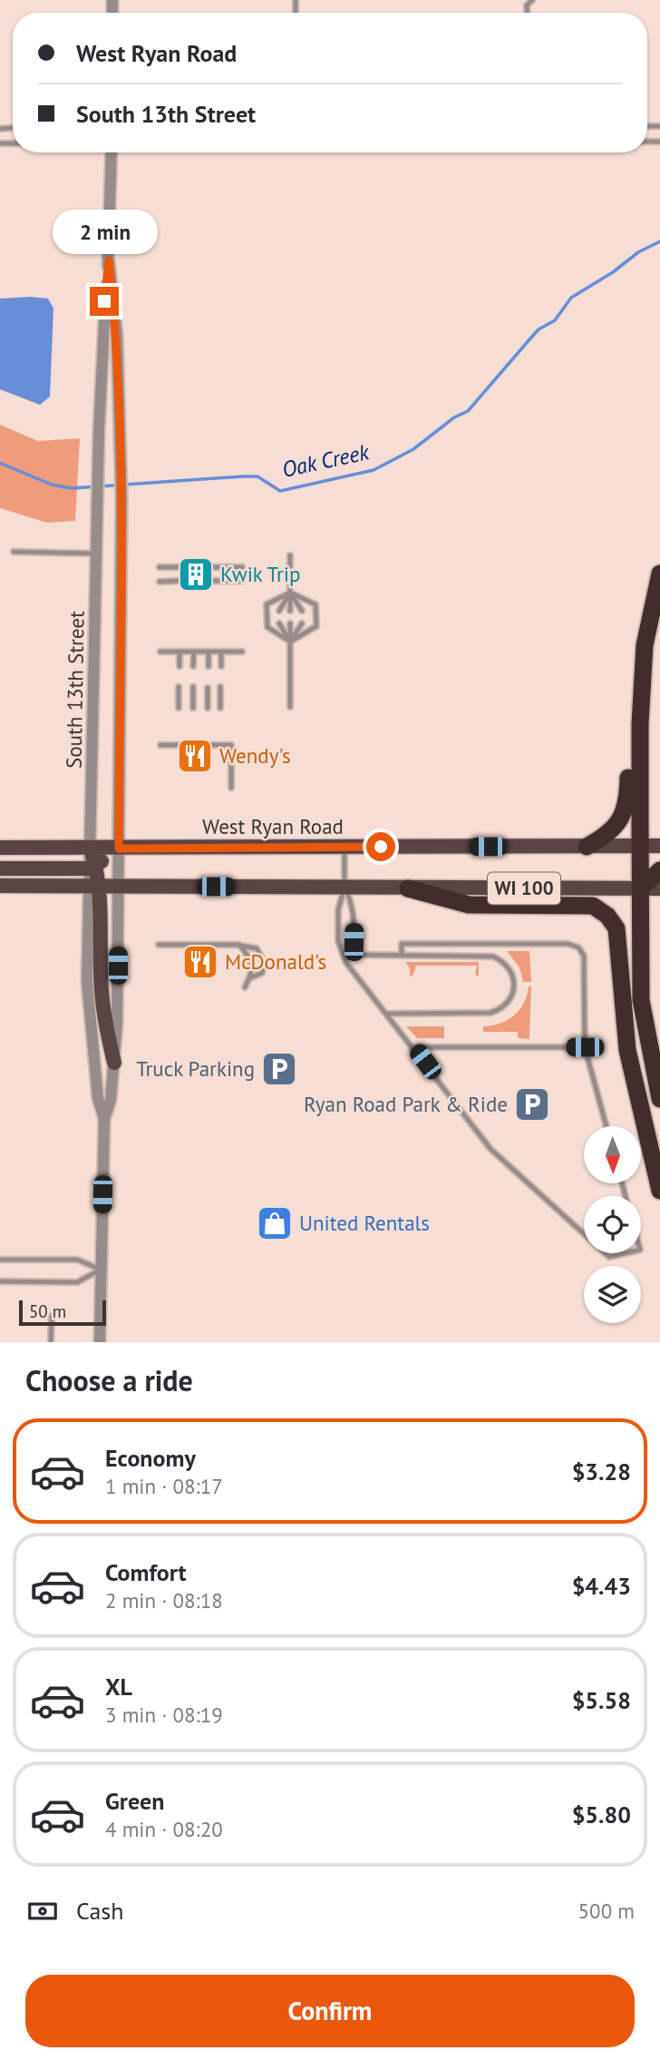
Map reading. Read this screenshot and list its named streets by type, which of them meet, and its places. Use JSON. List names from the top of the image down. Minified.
{"streets":{"main road":["West Ryan Road","WI 100"],"street":["South 13th Street"]},"crossings":[["South 13th Street","West Ryan Road"],["South 13th Street","WI 100"]],"water":["Oak Creek"],"places":{"building":["Kwik Trip"],"restaurant":["Wendy's","McDonald's"],"parking":["Truck Parking","Ryan Road Park & Ride"],"shop":["United Rentals"]},"scale_bar":"50 m","north":"bottom","page":{"banner":["West Ryan Road","South 13th Street"],"bubble":"2 min","scale":"50 m","heading":"Choose a ride","list":[{"name":"Economy","note":"1 min · 08:17","value":"$3.28"},{"name":"Comfort","note":"2 min · 08:18","value":"$4.43"},{"name":"XL","note":"3 min · 08:19","value":"$5.58"},{"name":"Green","note":"4 min · 08:20","value":"$5.80"}],"pay":["Cash","500 m"],"buttons":"Confirm"}}
